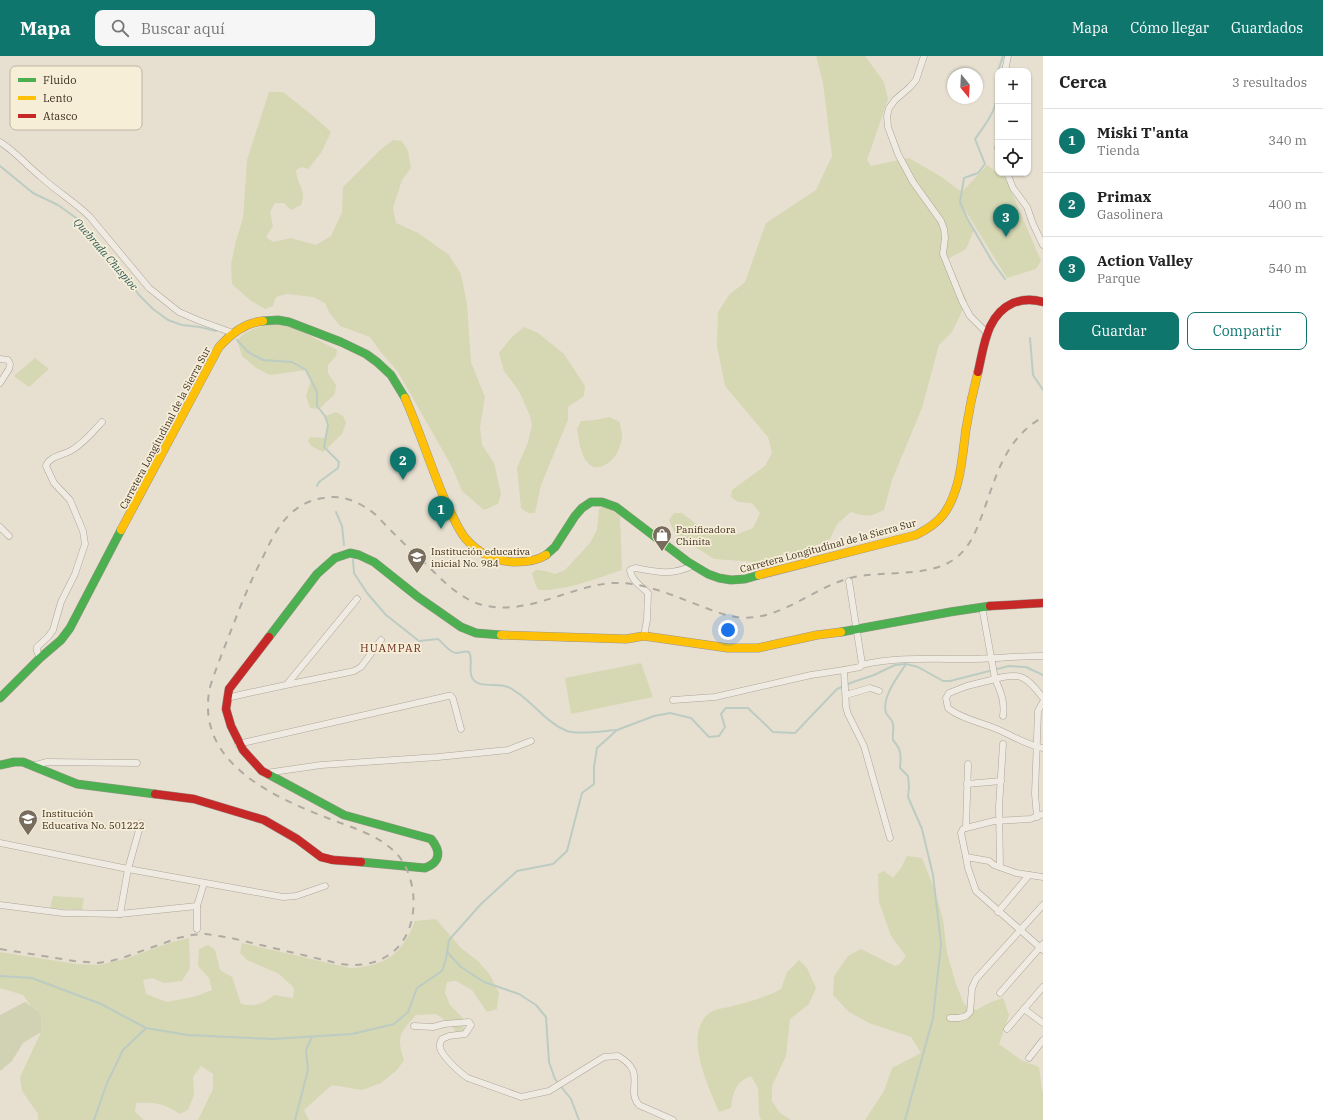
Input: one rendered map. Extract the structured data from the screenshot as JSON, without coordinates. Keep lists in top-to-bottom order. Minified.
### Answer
{"streets":{"main road":["Carretera Longitudinal de la Sierra Sur"]},"districts":["HUAMPAR"],"water":["Quebrada Chuspioc"],"places":{"shop":["Panificadora Chinita"],"school or university":["Institución educativa inicial No. 984","Institución Educativa No. 501222"]},"legend":["Fluido","Lento","Atasco"],"north":"bottom","page":{"header":"Mapa","search":"Buscar aquí","nav":["Mapa","Cómo llegar","Guardados"],"heading":["Cerca","3 resultados"],"map_buttons":["+","−"],"list":[{"mark":"1","name":"Miski T'anta","note":"Tienda","value":"340 m"},{"mark":"2","name":"Primax","note":"Gasolinera","value":"400 m"},{"mark":"3","name":"Action Valley","note":"Parque","value":"540 m"}],"pins":["3","2","1"],"buttons":["Guardar","Compartir"]}}
